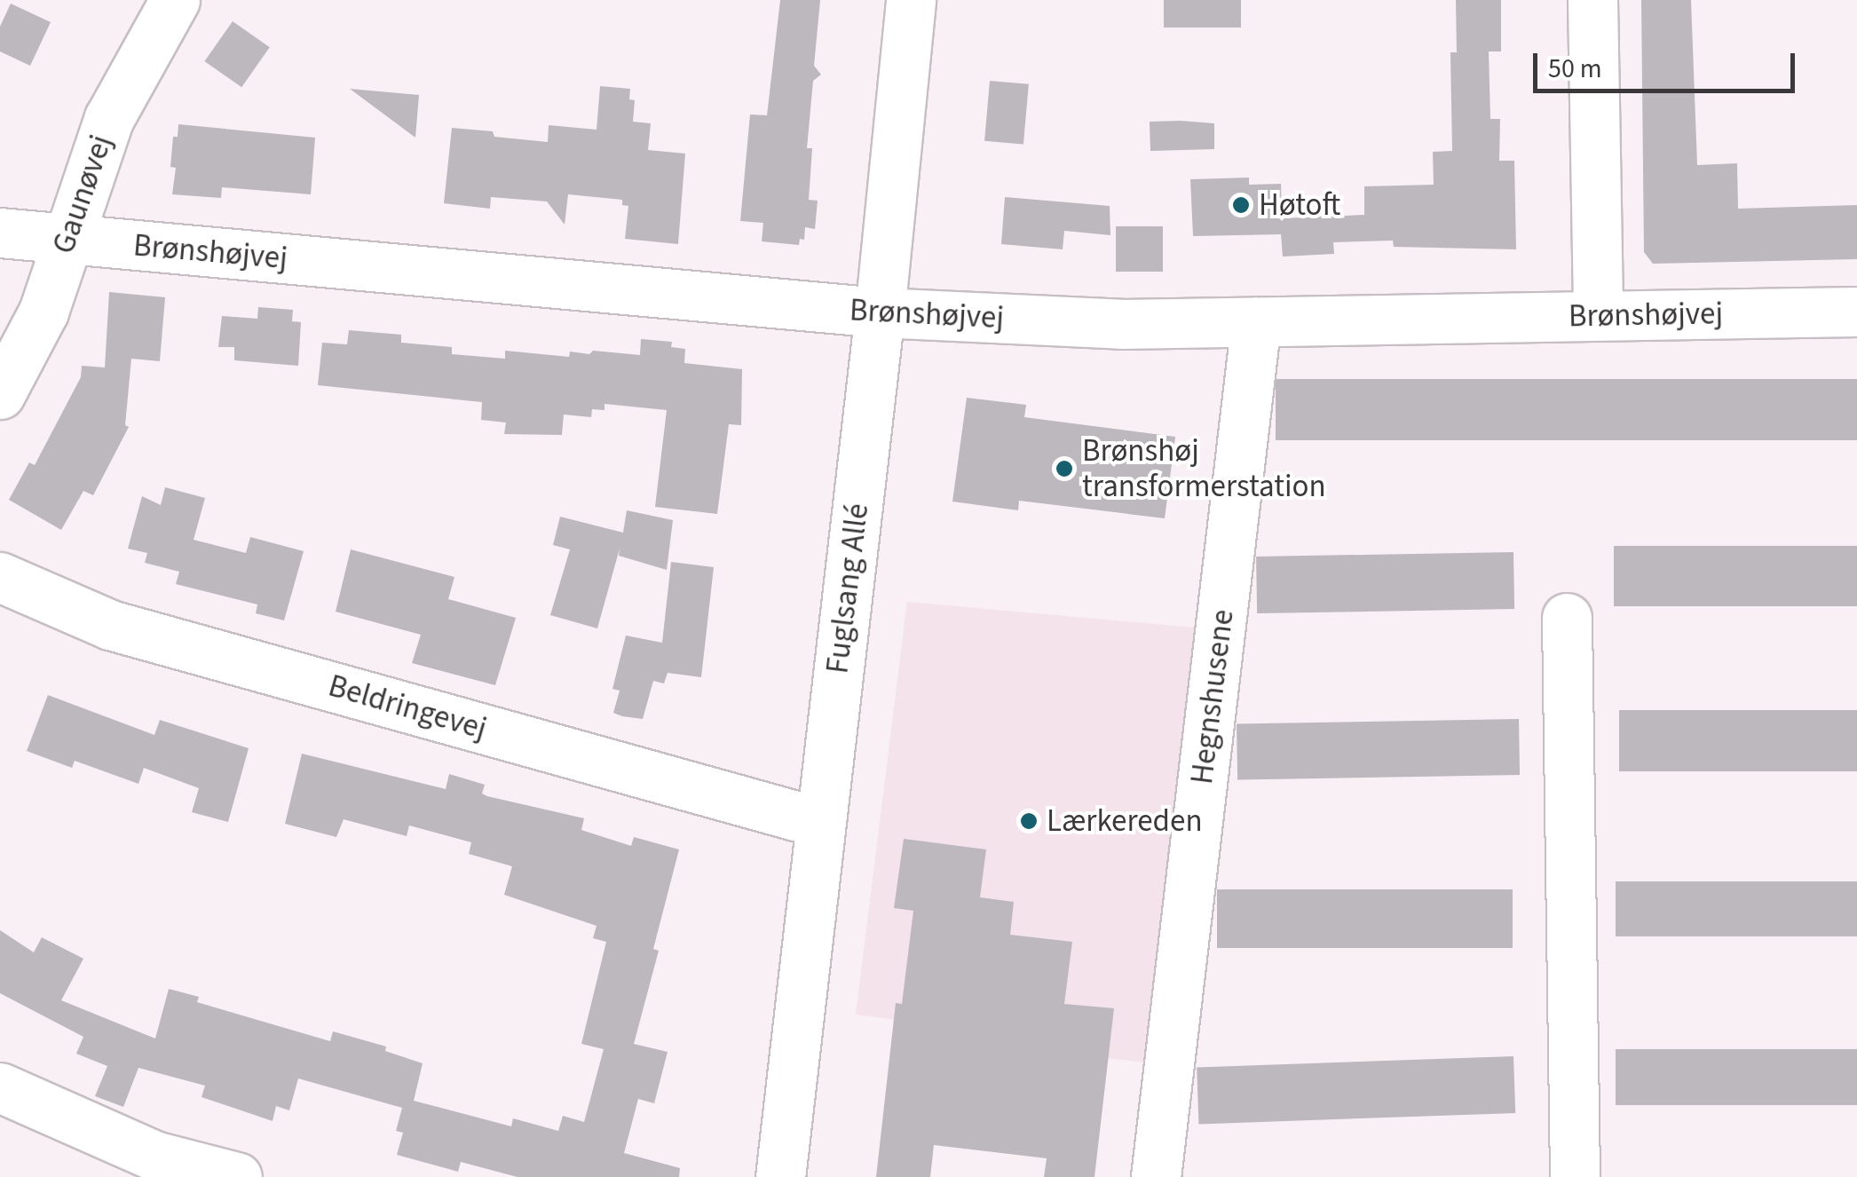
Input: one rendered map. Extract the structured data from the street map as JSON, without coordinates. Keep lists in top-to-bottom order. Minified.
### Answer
{"streets":{"street":["Gaunøvej","Brønshøjvej","Fuglsang Allé","Hegnshusene","Beldringevej"]},"crossings":[["Gaunøvej","Brønshøjvej"],["Brønshøjvej","Fuglsang Allé"],["Brønshøjvej","Hegnshusene"],["Fuglsang Allé","Beldringevej"]],"places":["Høtoft","Brønshøj transformerstation","Lærkereden"],"scale_bar":"50 m"}
